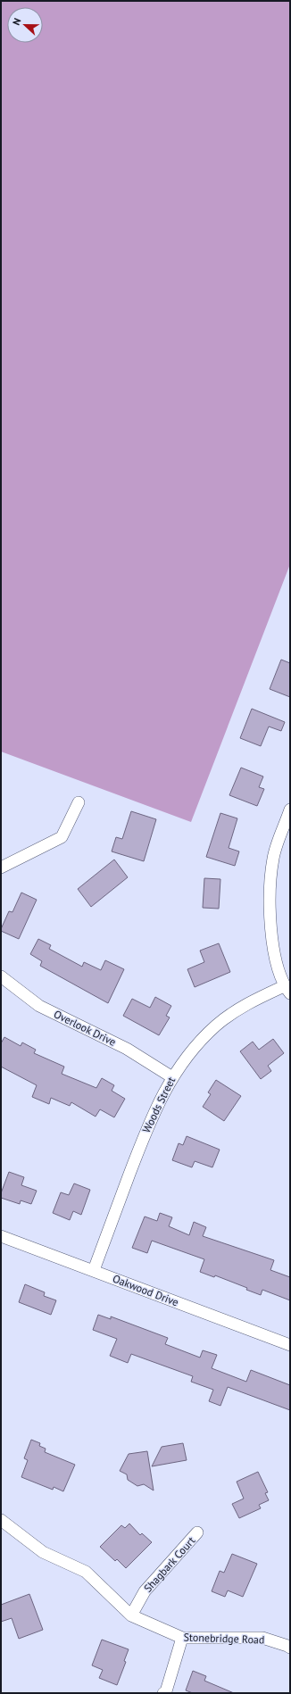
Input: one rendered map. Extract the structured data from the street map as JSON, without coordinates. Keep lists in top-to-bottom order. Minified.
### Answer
{"streets":{"street":["Overlook Drive","Woods Street","Oakwood Drive","Shagbark Court","Stonebridge Road"]},"crossings":[["Overlook Drive","Woods Street"],["Woods Street","Oakwood Drive"],["Shagbark Court","Stonebridge Road"]],"north":"left"}
